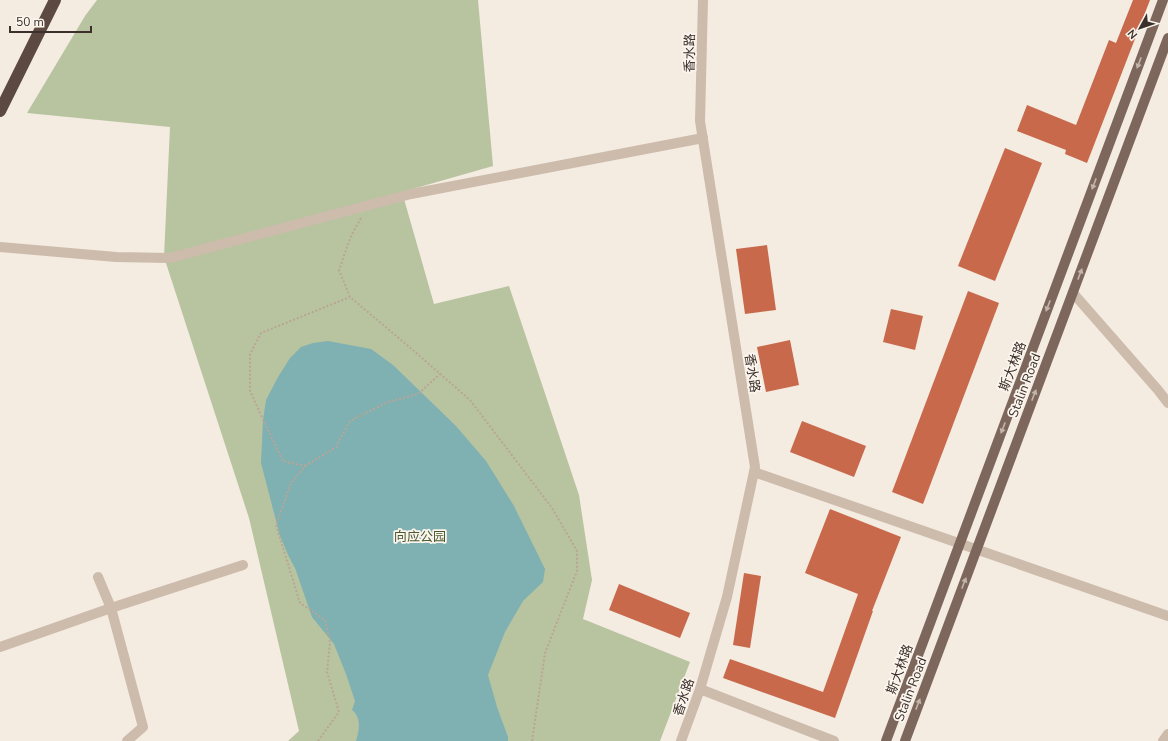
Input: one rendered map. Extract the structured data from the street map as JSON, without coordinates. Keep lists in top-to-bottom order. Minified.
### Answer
{"streets":{"main road":["斯大林路","Stalin Road"],"street":["香水路"]},"one_way":["斯大林路","Stalin Road"],"parks":["向应公园"],"scale_bar":"50 m","north":"bottom left"}
